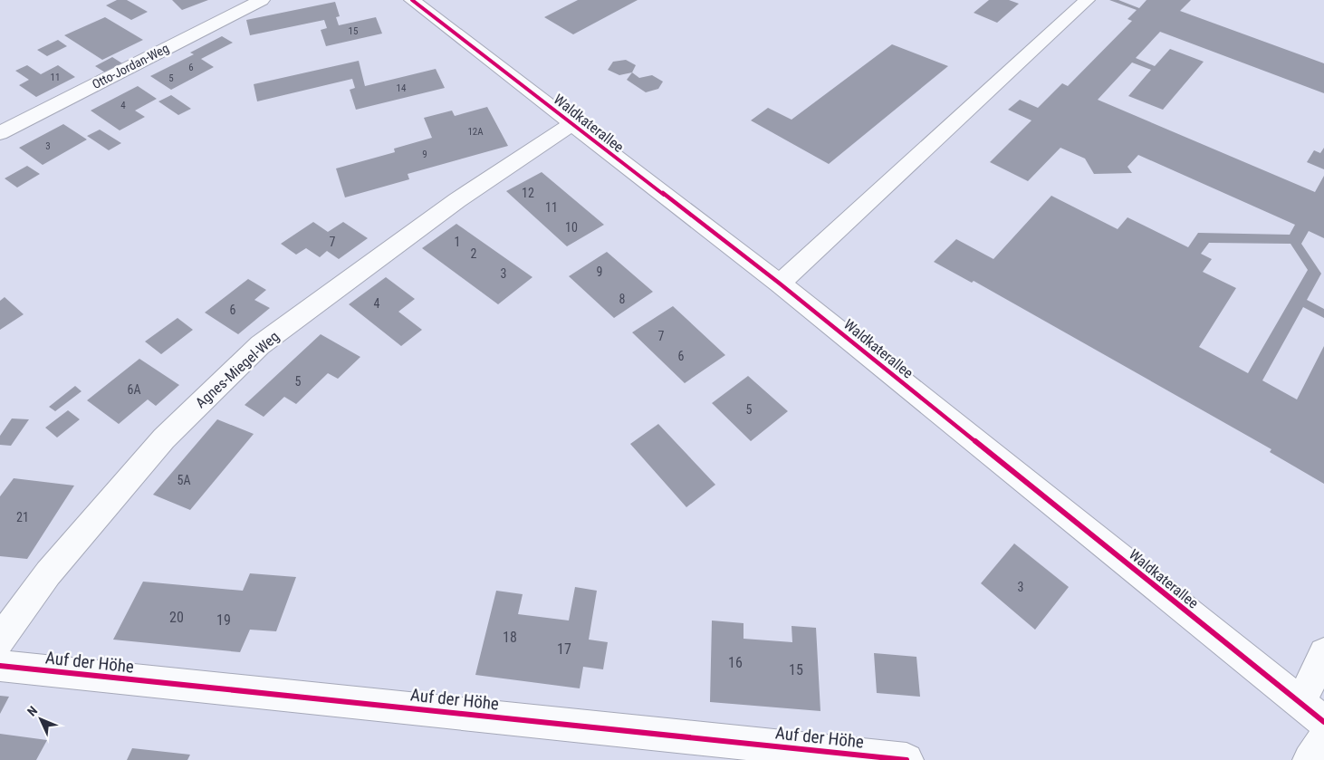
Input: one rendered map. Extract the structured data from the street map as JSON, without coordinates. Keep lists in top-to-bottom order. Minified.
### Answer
{"streets":{"street":["Otto-Jordan-Weg","Waldkaterallee","Agnes-Miegel-Weg","Auf der Höhe"]},"crossings":[["Waldkaterallee","Agnes-Miegel-Weg"]],"house_numbers":["15","6","11","5","14","4","12A","3","9","12","11","10","7","1","2","9","3","8","4","6","7","6","5","6A","5","5A","21","3","20","19","18","17","16","15"],"north":"top left"}
